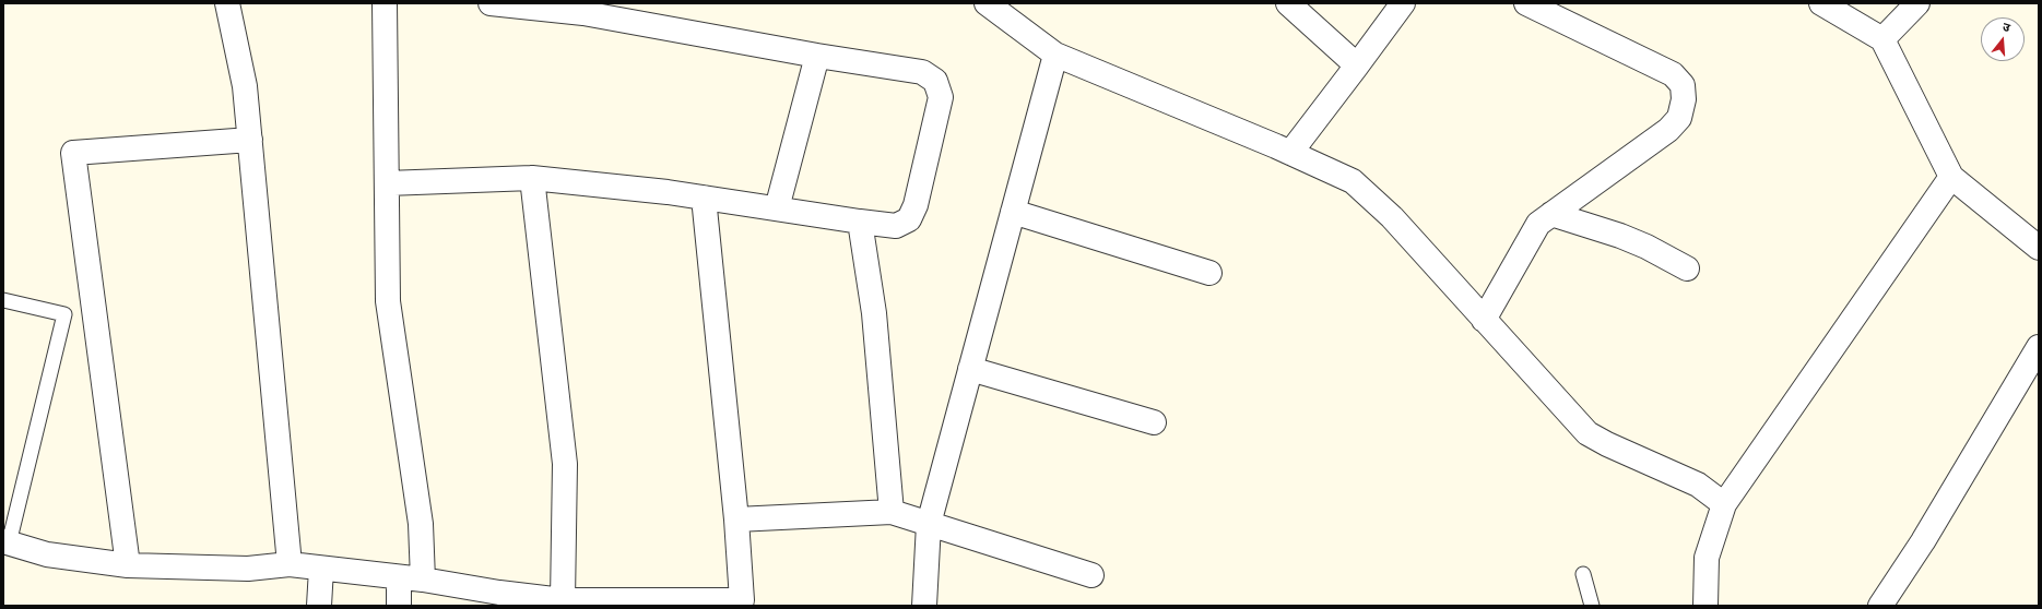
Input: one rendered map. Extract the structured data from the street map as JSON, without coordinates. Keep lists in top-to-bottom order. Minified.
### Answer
{"north":"top"}
